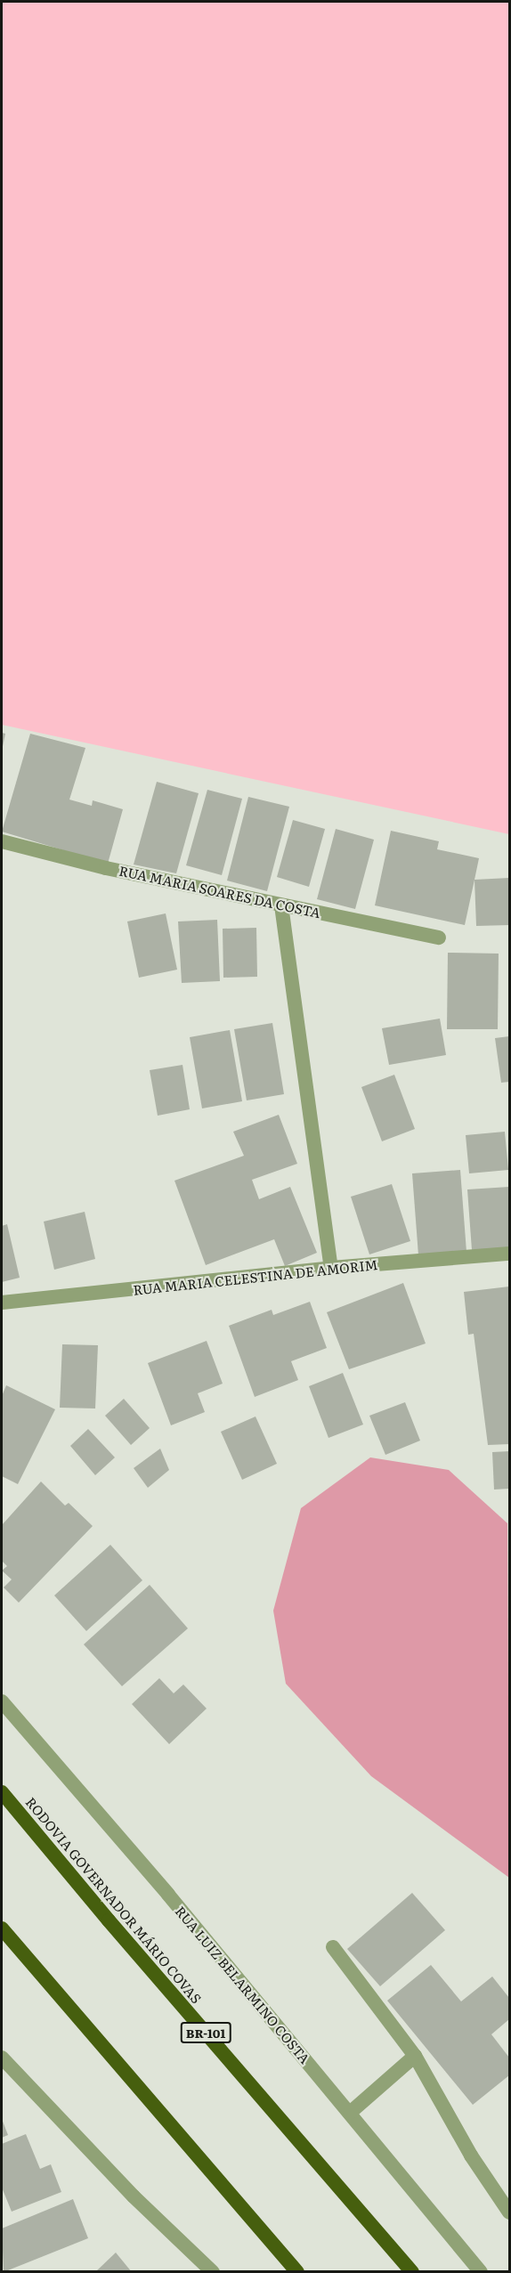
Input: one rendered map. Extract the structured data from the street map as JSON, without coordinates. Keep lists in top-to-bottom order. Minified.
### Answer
{"streets":{"highway":["RODOVIA GOVERNADOR MÁRIO COVAS","BR-101"],"street":["RUA MARIA SOARES DA COSTA","RUA MARIA CELESTINA DE AMORIM","RUA LUIZ BELARMINO COSTA"]}}
